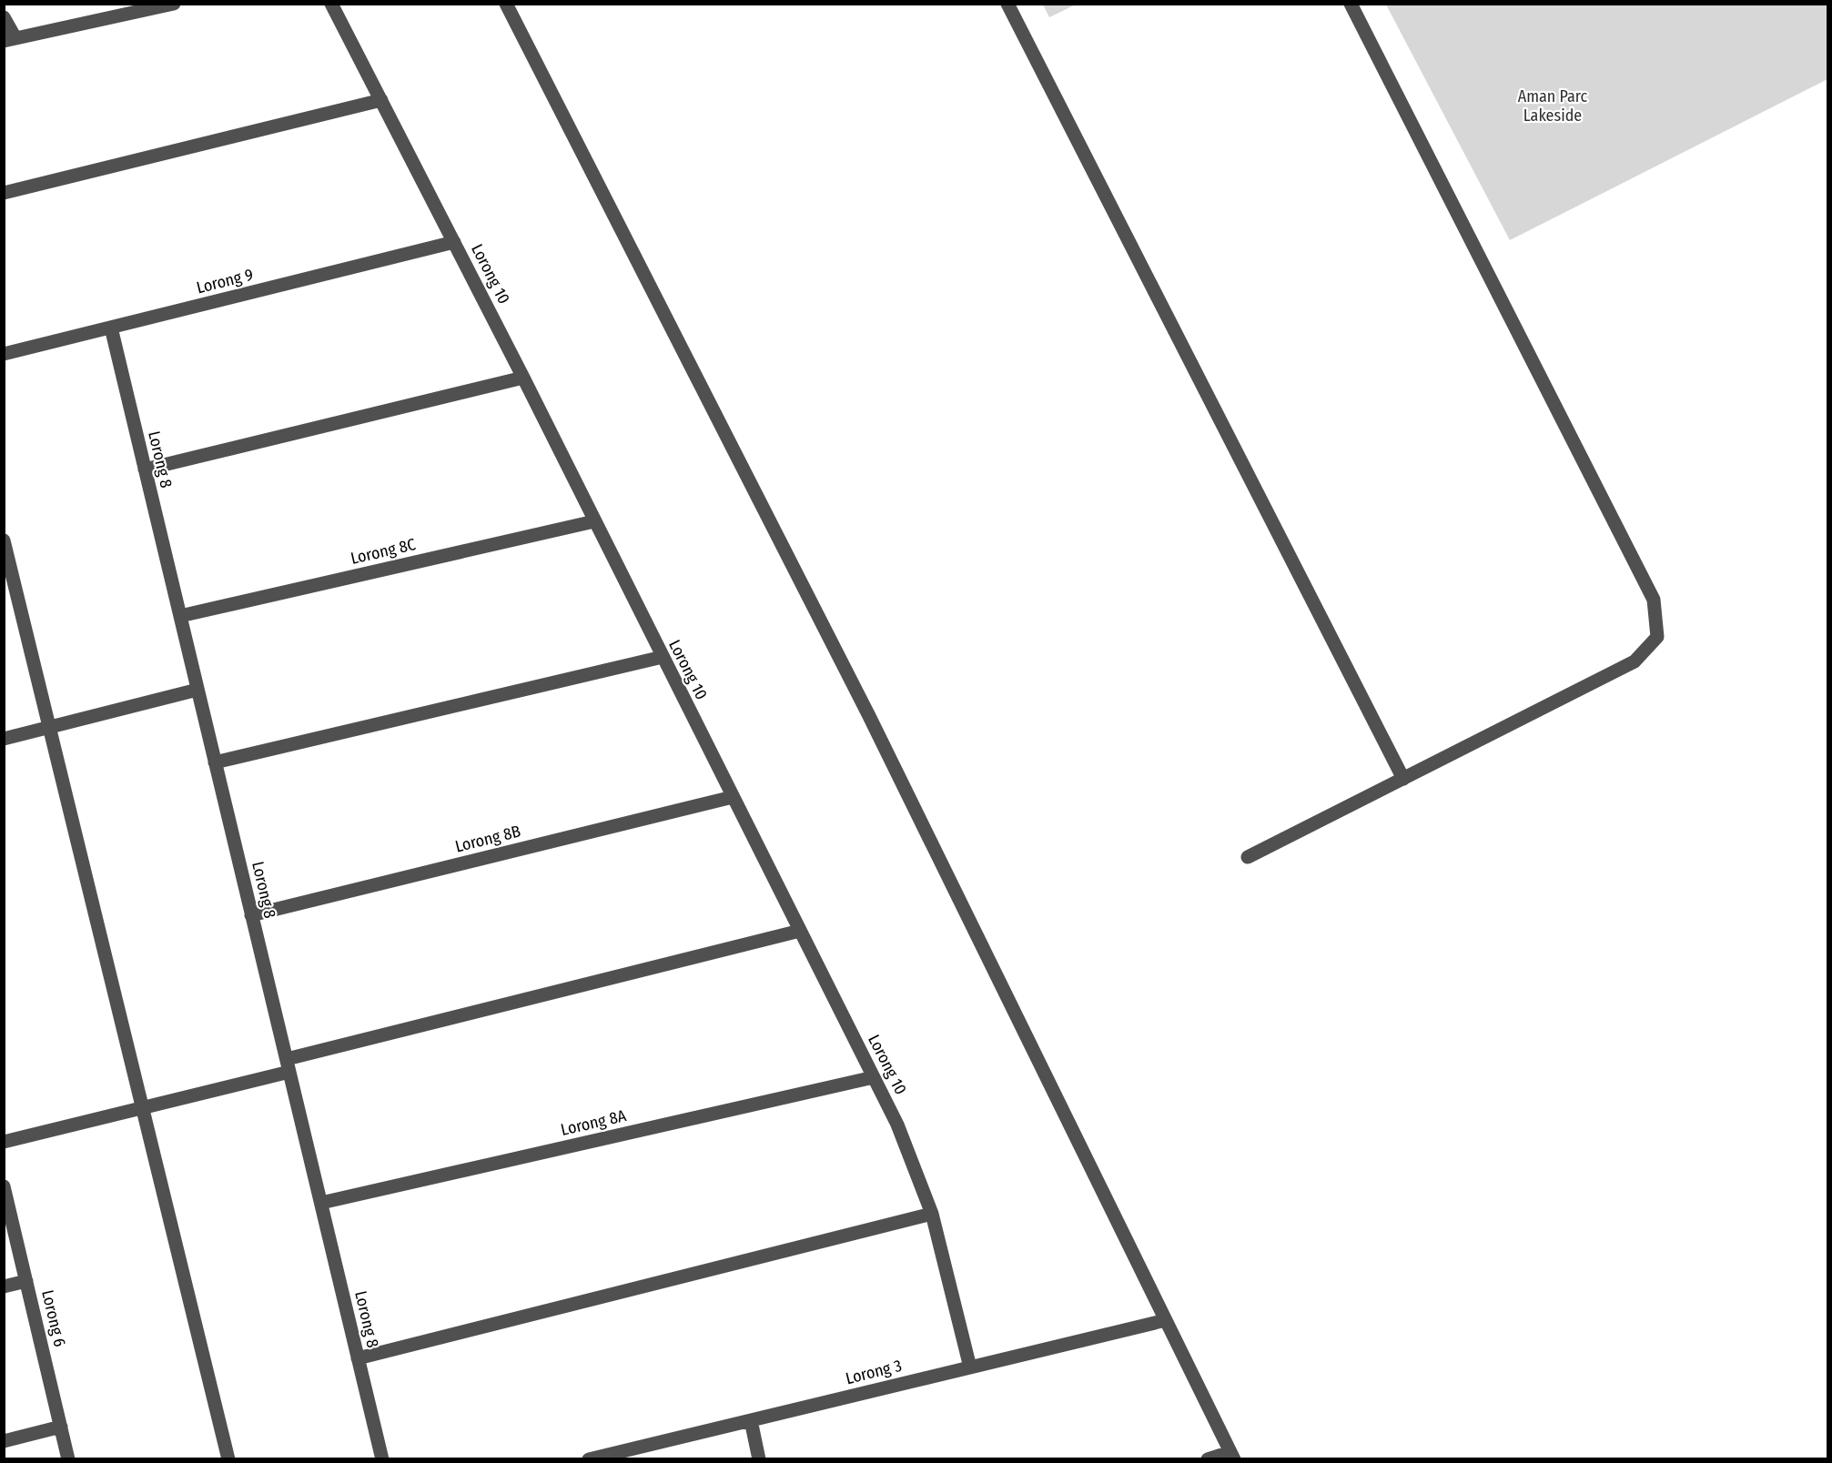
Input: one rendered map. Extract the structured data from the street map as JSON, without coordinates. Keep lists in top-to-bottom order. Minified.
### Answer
{"streets":{"street":["Lorong 10","Lorong 9","Lorong 8","Lorong 8C","Lorong 8B","Lorong 8A","Lorong 6","Lorong 3"]},"crossings":[["Lorong 10","Lorong 9"],["Lorong 10","Lorong 8C"],["Lorong 10","Lorong 8B"],["Lorong 10","Lorong 8A"],["Lorong 10","Lorong 3"],["Lorong 9","Lorong 8"],["Lorong 8","Lorong 8C"],["Lorong 8","Lorong 8B"],["Lorong 8","Lorong 8A"]],"parks":["Aman Parc Lakeside"]}
